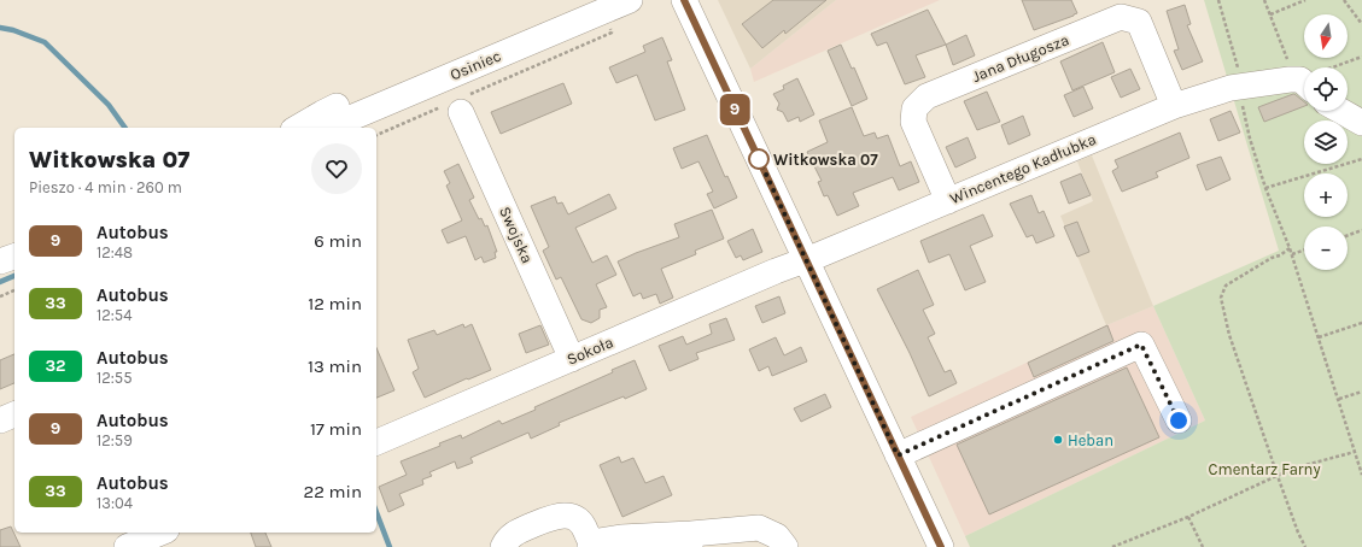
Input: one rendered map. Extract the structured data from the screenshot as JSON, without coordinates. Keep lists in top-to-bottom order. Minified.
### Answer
{"streets":{"street":["Jana Długosza","Osiniec","Wincentego Kadłubka","Swojska","Sokoła"]},"crossings":[["Jana Długosza","Wincentego Kadłubka"],["Wincentego Kadłubka","Sokoła"],["Swojska","Sokoła"]],"parks":["Cmentarz Farny"],"places":["Witkowska 07","Heban"],"lines":["bus line 9"],"north":"bottom","page":{"on_map":"9","map_buttons":["+","−"],"heading":["Witkowska 07","Pieszo · 4 min · 260 m"],"list":[{"mark":"9","name":"Autobus","note":"12:48","value":"6 min"},{"mark":"33","name":"Autobus","note":"12:54","value":"12 min"},{"mark":"32","name":"Autobus","note":"12:55","value":"13 min"},{"mark":"9","name":"Autobus","note":"12:59","value":"17 min"},{"mark":"33","name":"Autobus","note":"13:04","value":"22 min"}]}}
